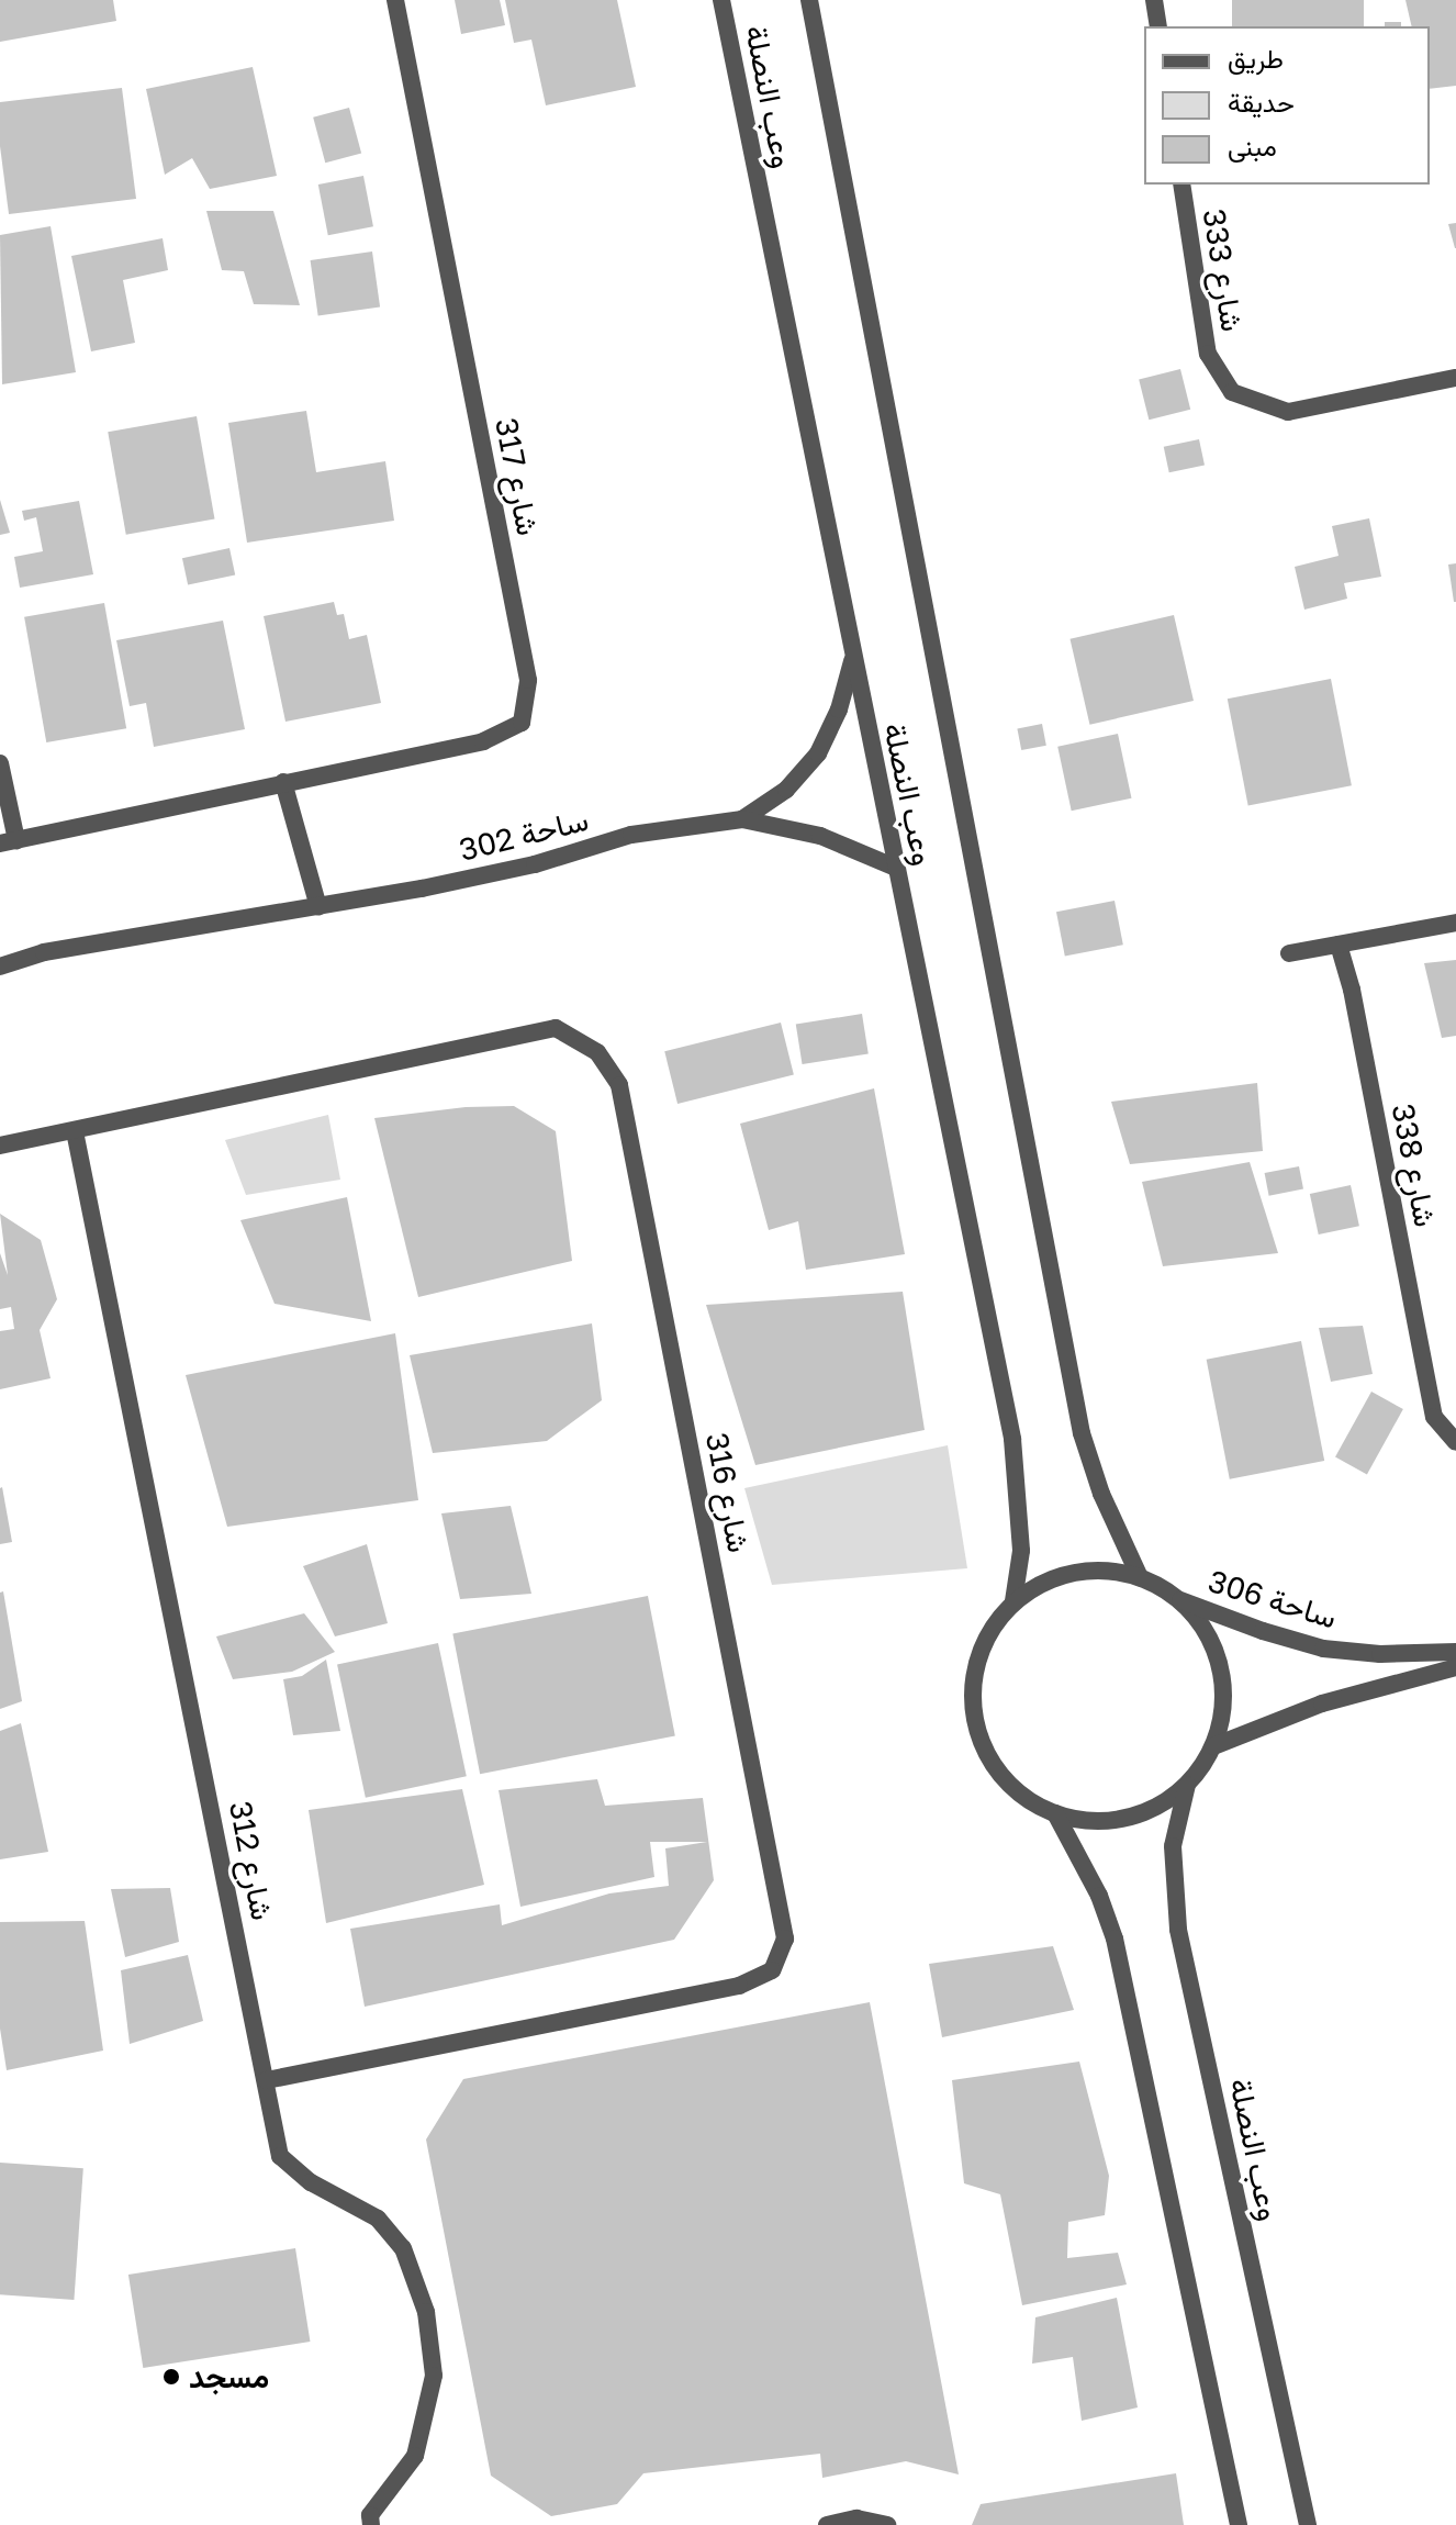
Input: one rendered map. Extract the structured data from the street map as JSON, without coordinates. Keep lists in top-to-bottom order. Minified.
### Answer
{"streets":{"street":["وعب النصلة","شارع 333","شارع 317","ساحة 302","شارع 338","شارع 316","ساحة 306","شارع 312"]},"crossings":[["وعب النصلة","ساحة 302"],["وعب النصلة","ساحة 306"],["شارع 316","شارع 312"]],"places":["مسجد"],"legend":["طريق","حديقة","مبنى"]}
